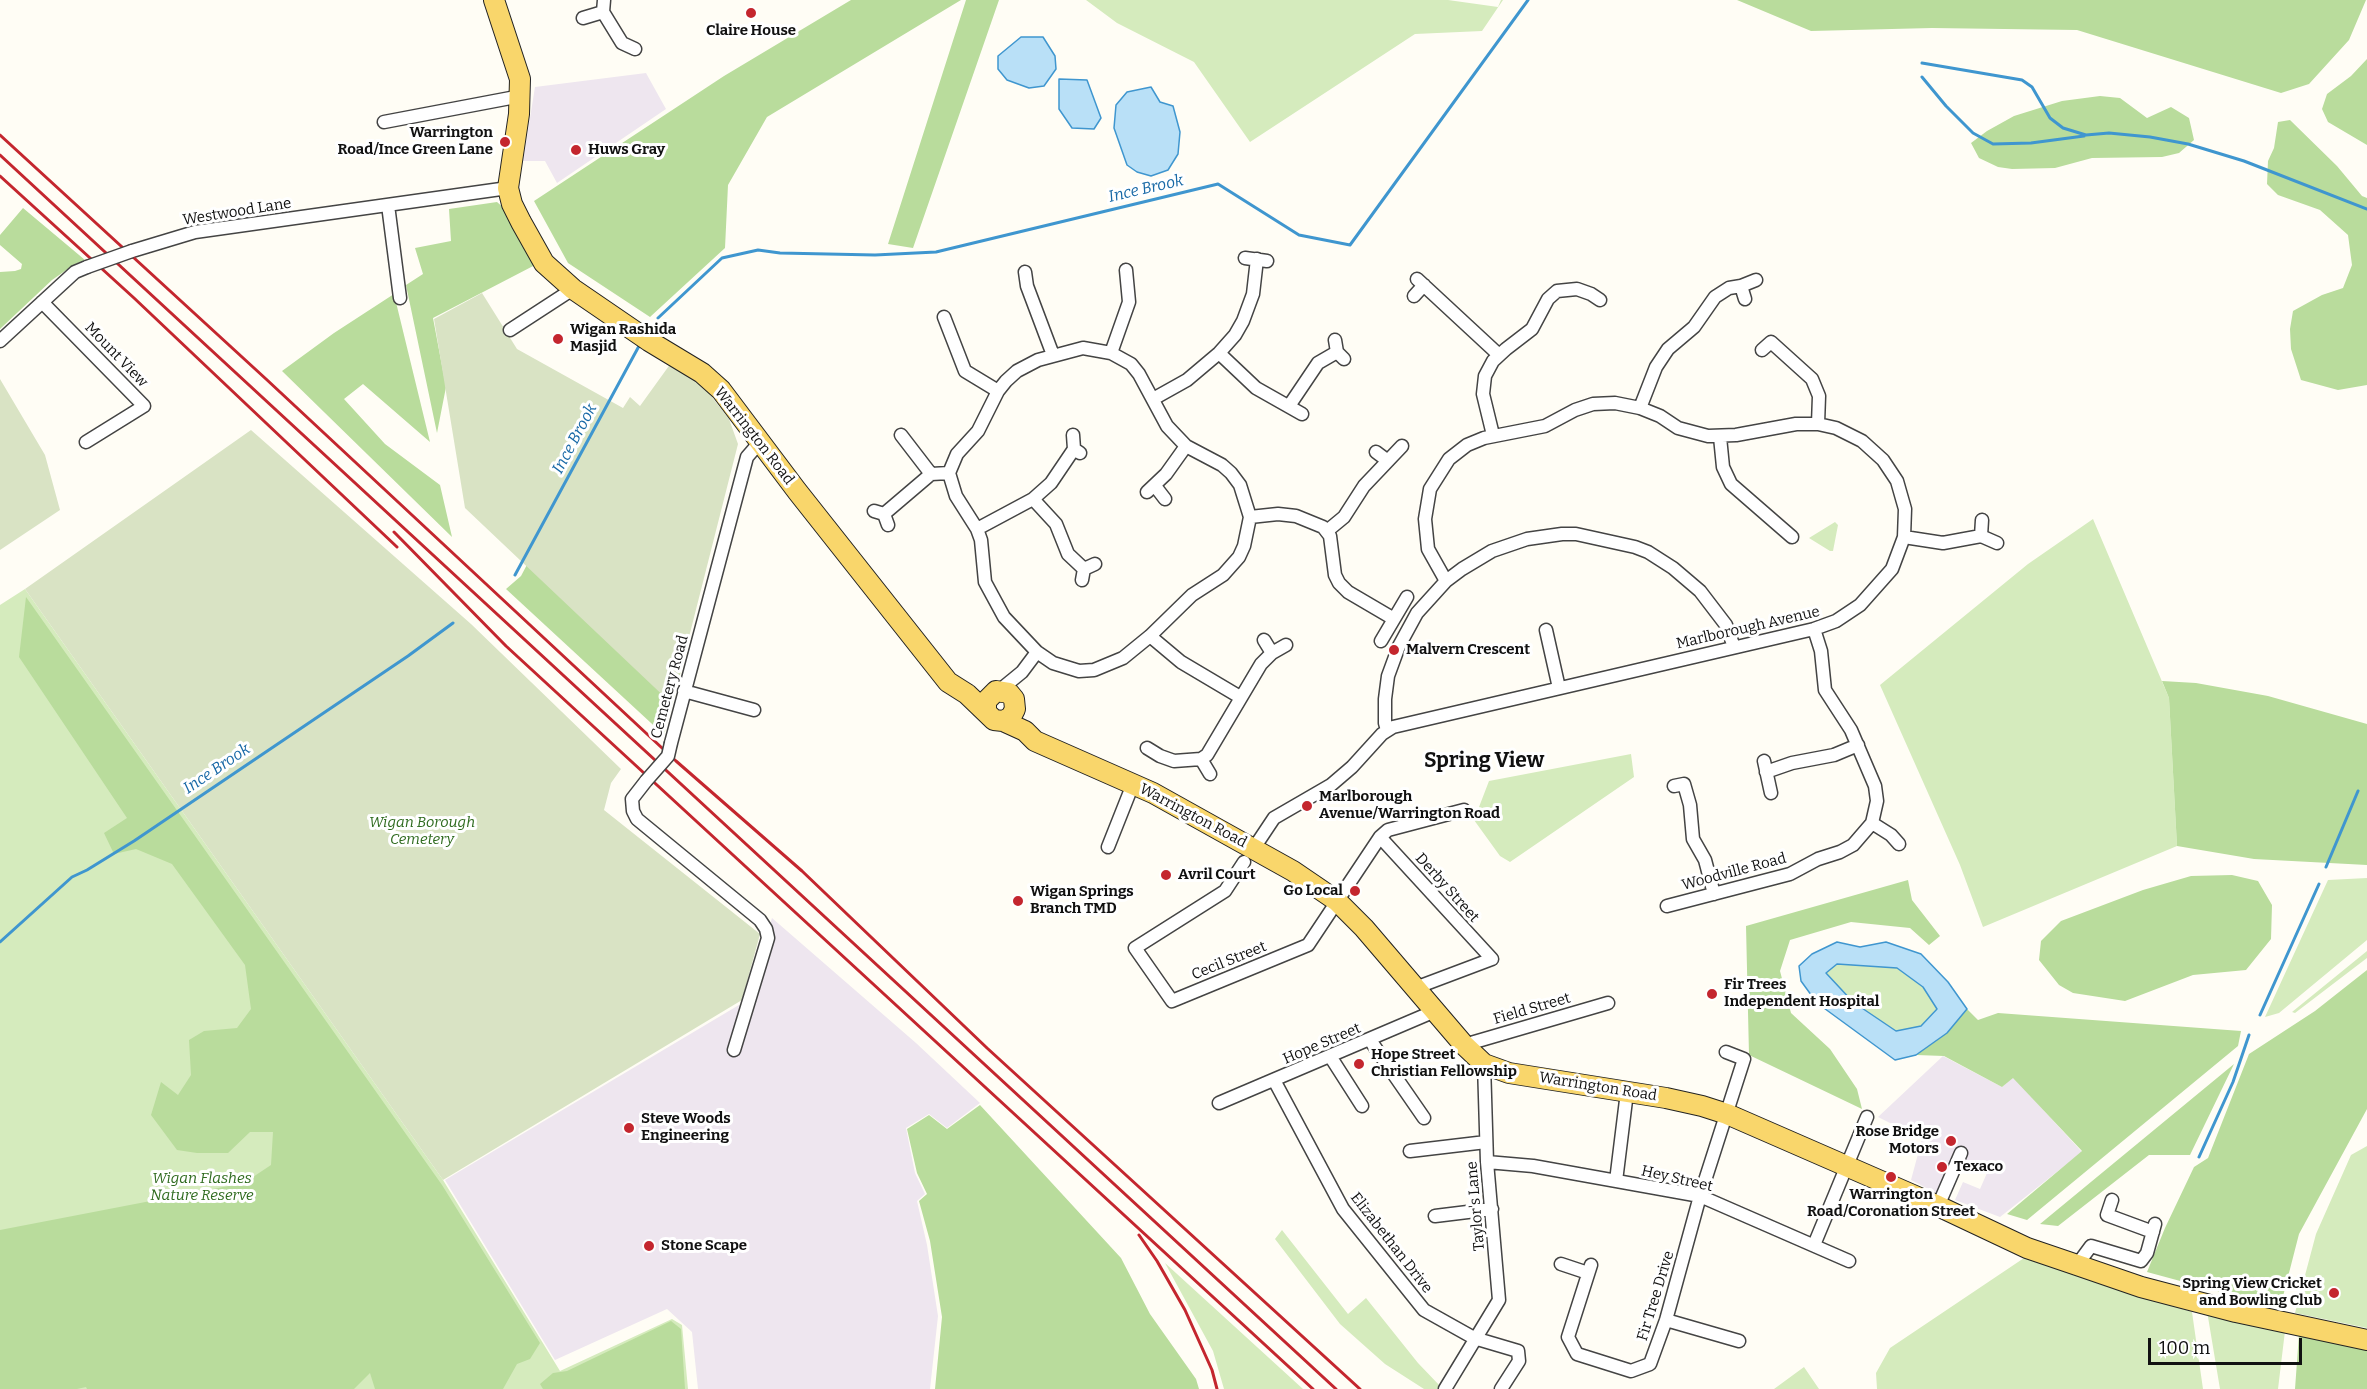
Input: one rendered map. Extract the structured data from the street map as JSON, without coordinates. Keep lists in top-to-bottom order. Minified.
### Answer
{"streets":{"main road":["Warrington Road"],"street":["Westwood Lane","Mount View","Marlborough Avenue","Cemetery Road","Woodville Road","Derby Street","Cecil Street","Field Street","Hope Street","Hey Street","Taylor's Lane","Elizabethan Drive","Fir Tree Drive"]},"crossings":[["Westwood Lane","Mount View"],["Westwood Lane","Warrington Road"],["Warrington Road","Marlborough Avenue"],["Warrington Road","Cemetery Road"],["Warrington Road","Derby Street"],["Warrington Road","Cecil Street"],["Warrington Road","Field Street"],["Warrington Road","Hope Street"],["Warrington Road","Taylor's Lane"],["Warrington Road","Fir Tree Drive"],["Marlborough Avenue","Cecil Street"],["Hope Street","Elizabethan Drive"],["Hey Street","Taylor's Lane"],["Hey Street","Fir Tree Drive"],["Taylor's Lane","Elizabethan Drive"]],"districts":["Spring View"],"water":["Ince Brook"],"parks":["Wigan Borough Cemetery","Wigan Flashes Nature Reserve"],"places":["Claire House","Warrington Road/Ince Green Lane","Huws Gray","Wigan Rashida Masjid","Malvern Crescent","Marlborough Avenue/Warrington Road","Avril Court","Go Local","Wigan Springs Branch TMD","Fir Trees Independent Hospital","Hope Street Christian Fellowship","Steve Woods Engineering","Rose Bridge Motors","Texaco","Warrington Road/Coronation Street","Stone Scape","Spring View Cricket and Bowling Club"],"scale_bar":"100 m"}
